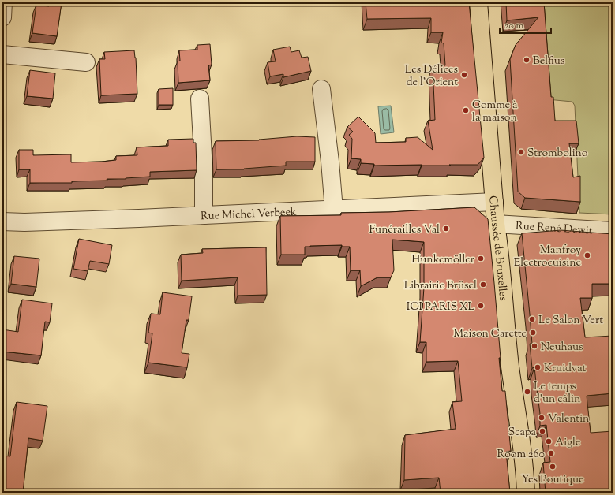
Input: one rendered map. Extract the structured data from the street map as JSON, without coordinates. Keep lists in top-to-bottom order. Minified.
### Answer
{"streets":{"main road":["Chaussée de Bruxelles"],"street":["Rue Michel Verbeek","Rue René Dewit"]},"crossings":[["Rue Michel Verbeek","Chaussée de Bruxelles"],["Rue René Dewit","Chaussée de Bruxelles"]],"places":["Belfius","Les Délices de l'Orient","Comme à la maison","Strombolino","Funérailles Val","Manfroy Electrocuisine","Hunkemöller","Librairie Brüsel","ICI PARIS XL","Le Salon Vert","Maison Carette","Neuhaus","Kruidvat","Le temps d'un câlin","Valentin","Scapa","Aigle","Room 260","Yes Boutique"],"scale_bar":"20 m"}
